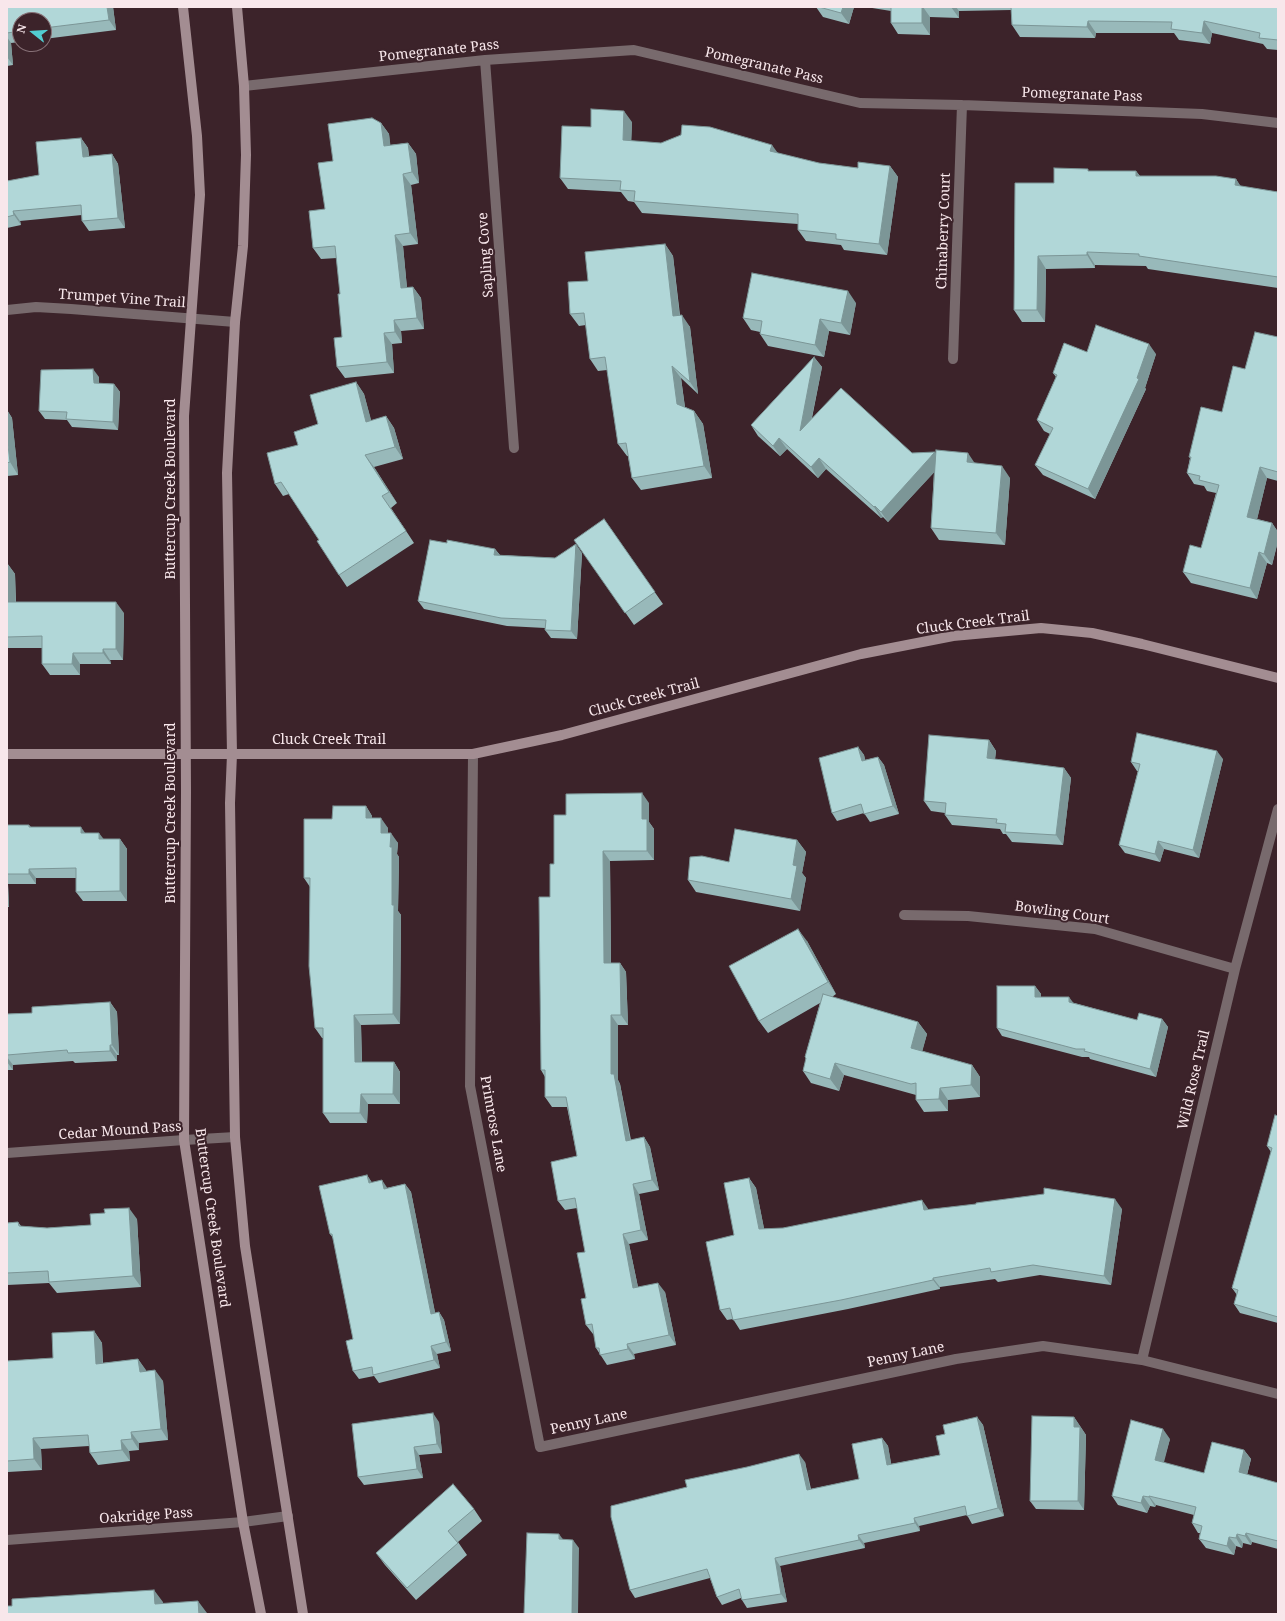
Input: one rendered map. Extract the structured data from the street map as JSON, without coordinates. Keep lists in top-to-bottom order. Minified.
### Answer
{"streets":{"street":["Pomegranate Pass","Chinaberry Court","Sapling Cove","Trumpet Vine Trail","Buttercup Creek Boulevard","Cluck Creek Trail","Bowling Court","Wild Rose Trail","Primrose Lane","Cedar Mound Pass","Penny Lane","Oakridge Pass"]},"crossings":[["Pomegranate Pass","Chinaberry Court"],["Pomegranate Pass","Sapling Cove"],["Pomegranate Pass","Buttercup Creek Boulevard"],["Trumpet Vine Trail","Buttercup Creek Boulevard"],["Buttercup Creek Boulevard","Cluck Creek Trail"],["Buttercup Creek Boulevard","Cedar Mound Pass"],["Buttercup Creek Boulevard","Oakridge Pass"],["Cluck Creek Trail","Primrose Lane"],["Bowling Court","Wild Rose Trail"],["Wild Rose Trail","Penny Lane"],["Primrose Lane","Penny Lane"]],"north":"left"}
